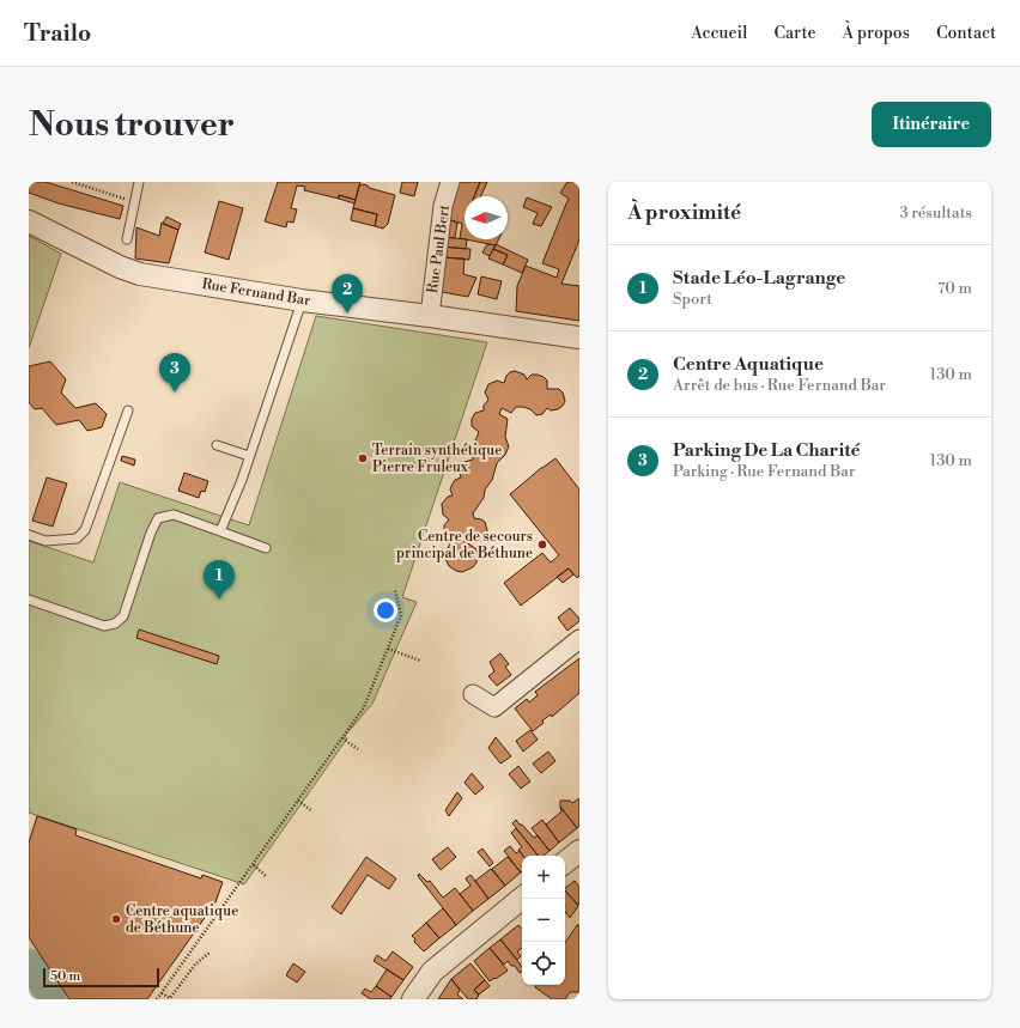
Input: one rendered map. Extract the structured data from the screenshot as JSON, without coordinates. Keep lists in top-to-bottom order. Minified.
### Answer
{"streets":{"street":["Rue Paul Bert","Rue Fernand Bar"]},"crossings":[["Rue Paul Bert","Rue Fernand Bar"]],"places":["Terrain synthétique Pierre Fruleux","Centre de secours principal de Béthune","Centre aquatique de Béthune"],"scale_bar":"50 m","north":"left","page":{"header":"Trailo","nav":["Accueil","Carte","À propos","Contact"],"buttons":"Itinéraire","title":"Nous trouver","heading":["À proximité","3 résultats"],"list":[{"mark":"1","name":"Stade Léo-Lagrange","note":"Sport","value":"70 m"},{"mark":"2","name":"Centre Aquatique","note":"Arrêt de bus · Rue Fernand Bar","value":"130 m"},{"mark":"3","name":"Parking De La Charité","note":"Parking · Rue Fernand Bar","value":"130 m"}],"pins":["2","3","1"],"map_buttons":["+","−"],"scale":"50 m"}}
